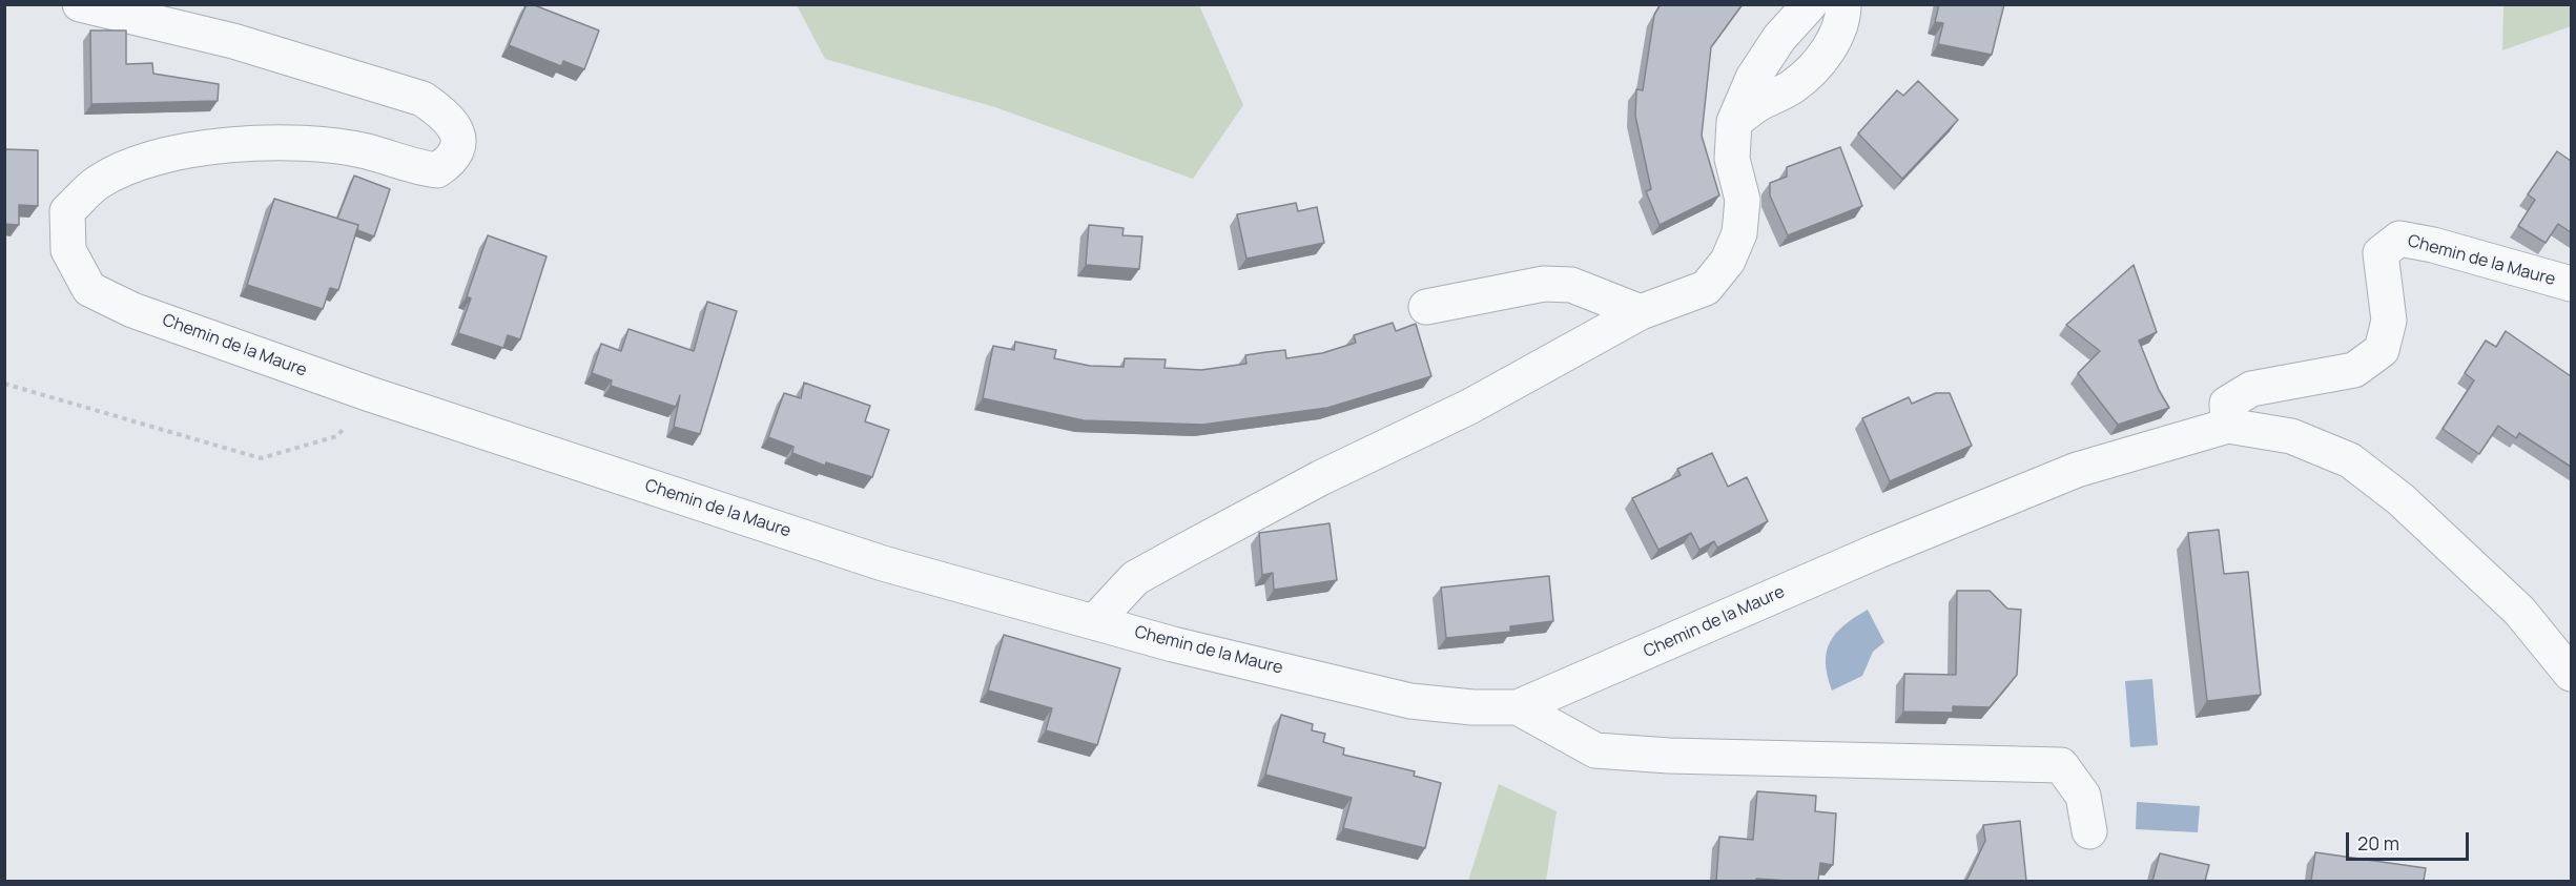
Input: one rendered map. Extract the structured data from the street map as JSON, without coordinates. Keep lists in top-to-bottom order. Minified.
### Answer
{"streets":{"street":["Chemin de la Maure"]},"scale_bar":"20 m"}
